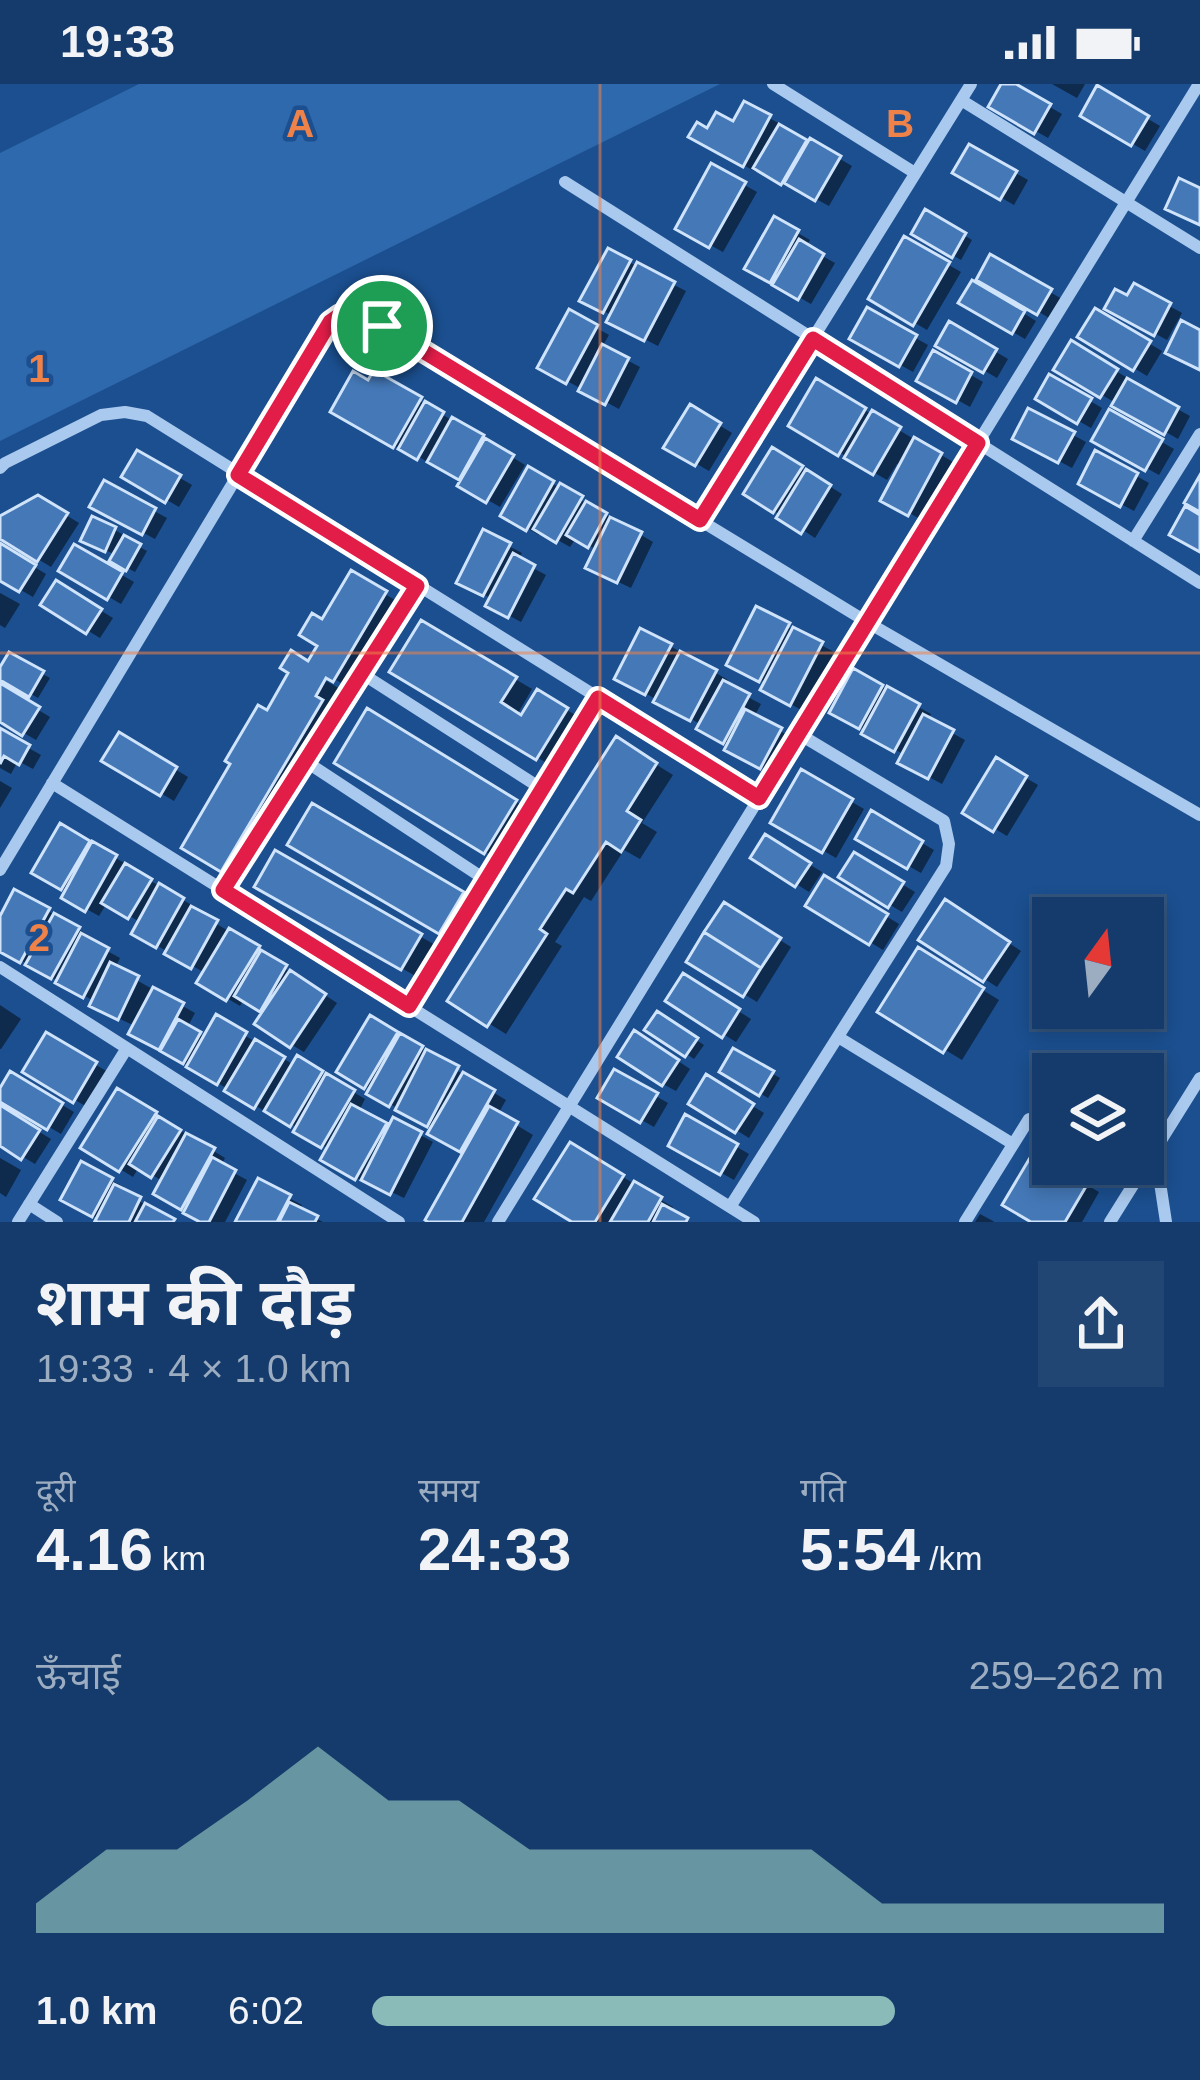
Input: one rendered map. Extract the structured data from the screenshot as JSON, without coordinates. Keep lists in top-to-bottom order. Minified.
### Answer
{"north":"top","page":{"status":"19:33","heading":["शाम की दौड़","19:33 · 4 × 1.0 km"],"stats":[["दूरी","4.16 km"],["समय","24:33"],["गति","5:54 /km"]],"chart":["ऊँचाई","259–262 m"],"list":[{"name":"1.0 km","note":"6:02"}]},"grid":{"columns":["A","B"],"rows":["1","2"]}}
